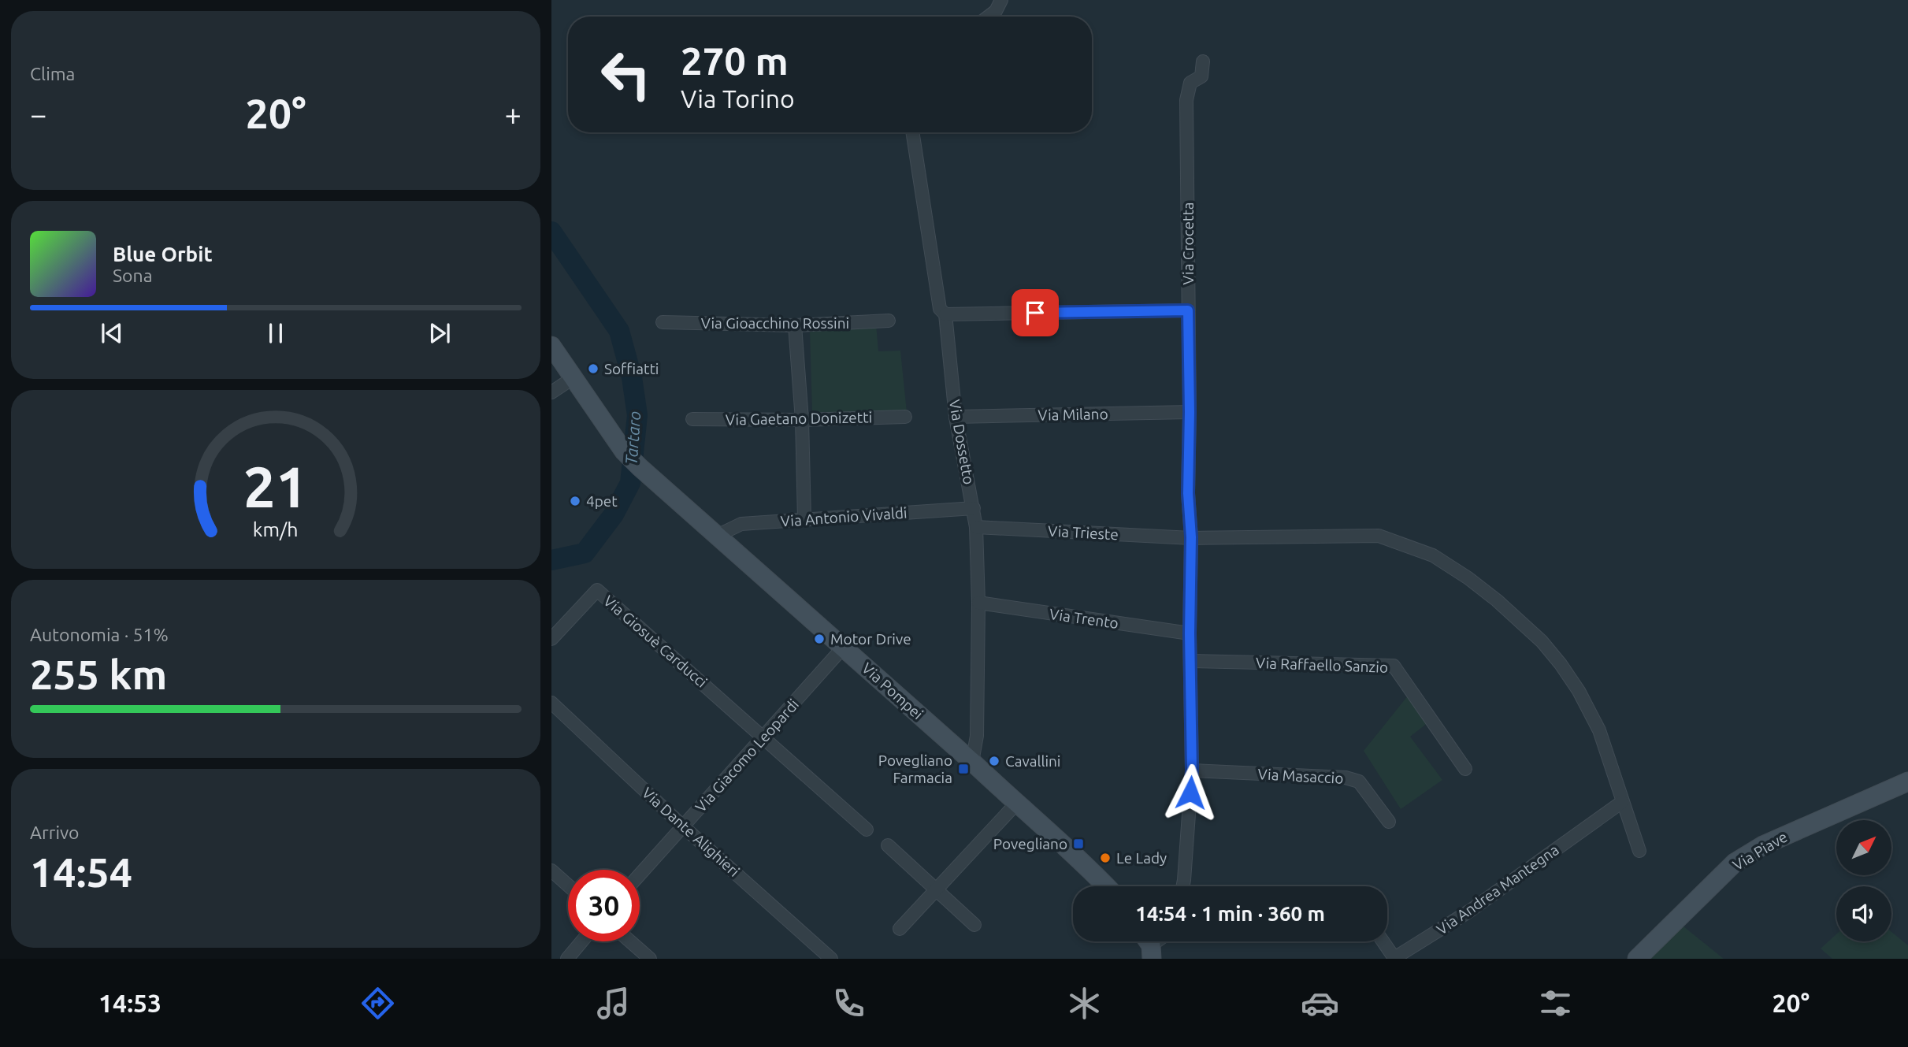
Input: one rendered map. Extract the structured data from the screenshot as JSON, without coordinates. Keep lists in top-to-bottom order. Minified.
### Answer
{"streets":{"street":["Via Crocetta","Via Gioacchino Rossini","Via Milano","Via Gaetano Donizetti","Via Dossetto","Via Antonio Vivaldi","Via Trieste","Via Trento","Via Giosuè Carducci","Via Raffaello Sanzio","Via Pompei","Via Giacomo Leopardi","Via Masaccio","Via Dante Alighieri","Via Piave","Via Andrea Mantegna"]},"crossings":[["Via Crocetta","Via Milano"],["Via Crocetta","Via Trieste"],["Via Crocetta","Via Trento"],["Via Crocetta","Via Raffaello Sanzio"],["Via Crocetta","Via Masaccio"],["Via Milano","Via Dossetto"],["Via Dossetto","Via Antonio Vivaldi"],["Via Dossetto","Via Trieste"],["Via Dossetto","Via Trento"],["Via Dossetto","Via Pompei"],["Via Antonio Vivaldi","Via Pompei"],["Via Trieste","Via Andrea Mantegna"],["Via Giosuè Carducci","Via Giacomo Leopardi"],["Via Pompei","Via Giacomo Leopardi"],["Via Giacomo Leopardi","Via Dante Alighieri"]],"water":["Tartaro"],"places":{"other":["Soffiatti","4pet","Motor Drive","Cavallini","Le Lady"],"transit":["Povegliano Farmacia","Povegliano"]},"north":"top right","page":{"tile":["Clima",["Autonomia · 51%","255 km"],["Arrivo","14:54"]],"turn":["270 m","Via Torino"],"heat":["−","20°","+"],"song":["Blue Orbit","Sona"],"limit":"30","trip":"14:54 · 1 min · 360 m","tabs":["14:53","20°"],"gauge":["21","km/h"]}}
